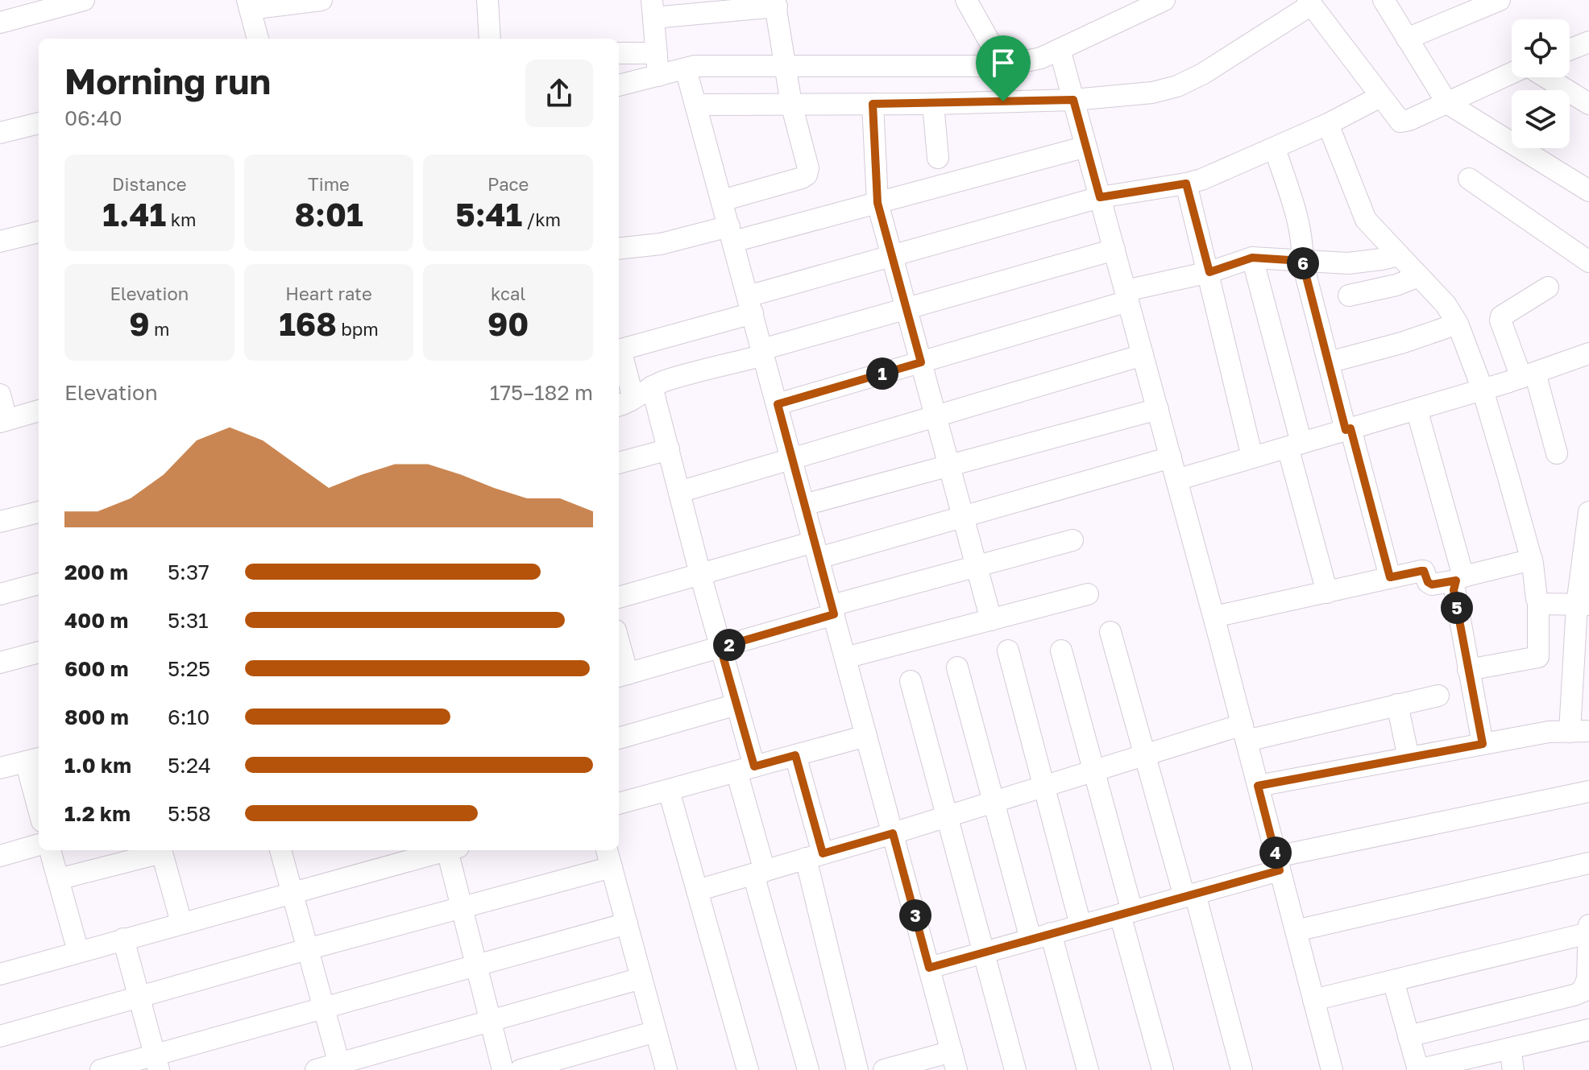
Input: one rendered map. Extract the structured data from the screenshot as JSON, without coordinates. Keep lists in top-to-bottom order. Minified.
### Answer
{"page":{"heading":["Morning run","06:40"],"stats":[["Distance","1.41 km"],["Time","8:01"],["Pace","5:41 /km"],["Elevation","9 m"],["Heart rate","168 bpm"],["kcal","90"]],"pins":["6","1","5","2","4","3"],"chart":["Elevation","175–182 m"],"list":[{"name":"200 m","note":"5:37"},{"name":"400 m","note":"5:31"},{"name":"600 m","note":"5:25"},{"name":"800 m","note":"6:10"},{"name":"1.0 km","note":"5:24"},{"name":"1.2 km","note":"5:58"}]}}
